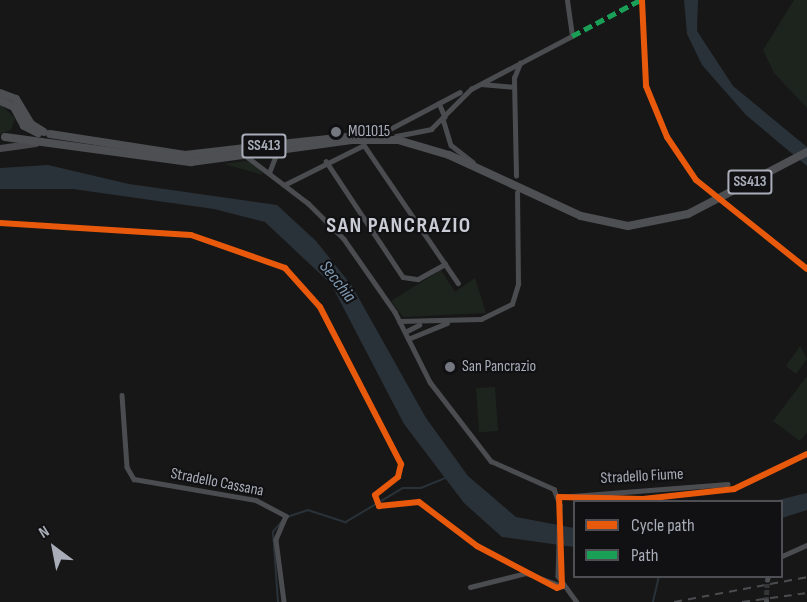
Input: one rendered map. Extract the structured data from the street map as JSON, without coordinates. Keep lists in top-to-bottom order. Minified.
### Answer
{"streets":{"main road":["SS413"],"street":["Stradello Fiume","Stradello Cassana"]},"districts":["SAN PANCRAZIO"],"water":["Secchia"],"places":["MO1015","San Pancrazio"],"legend":["Cycle path","Path"],"north":"top left"}
